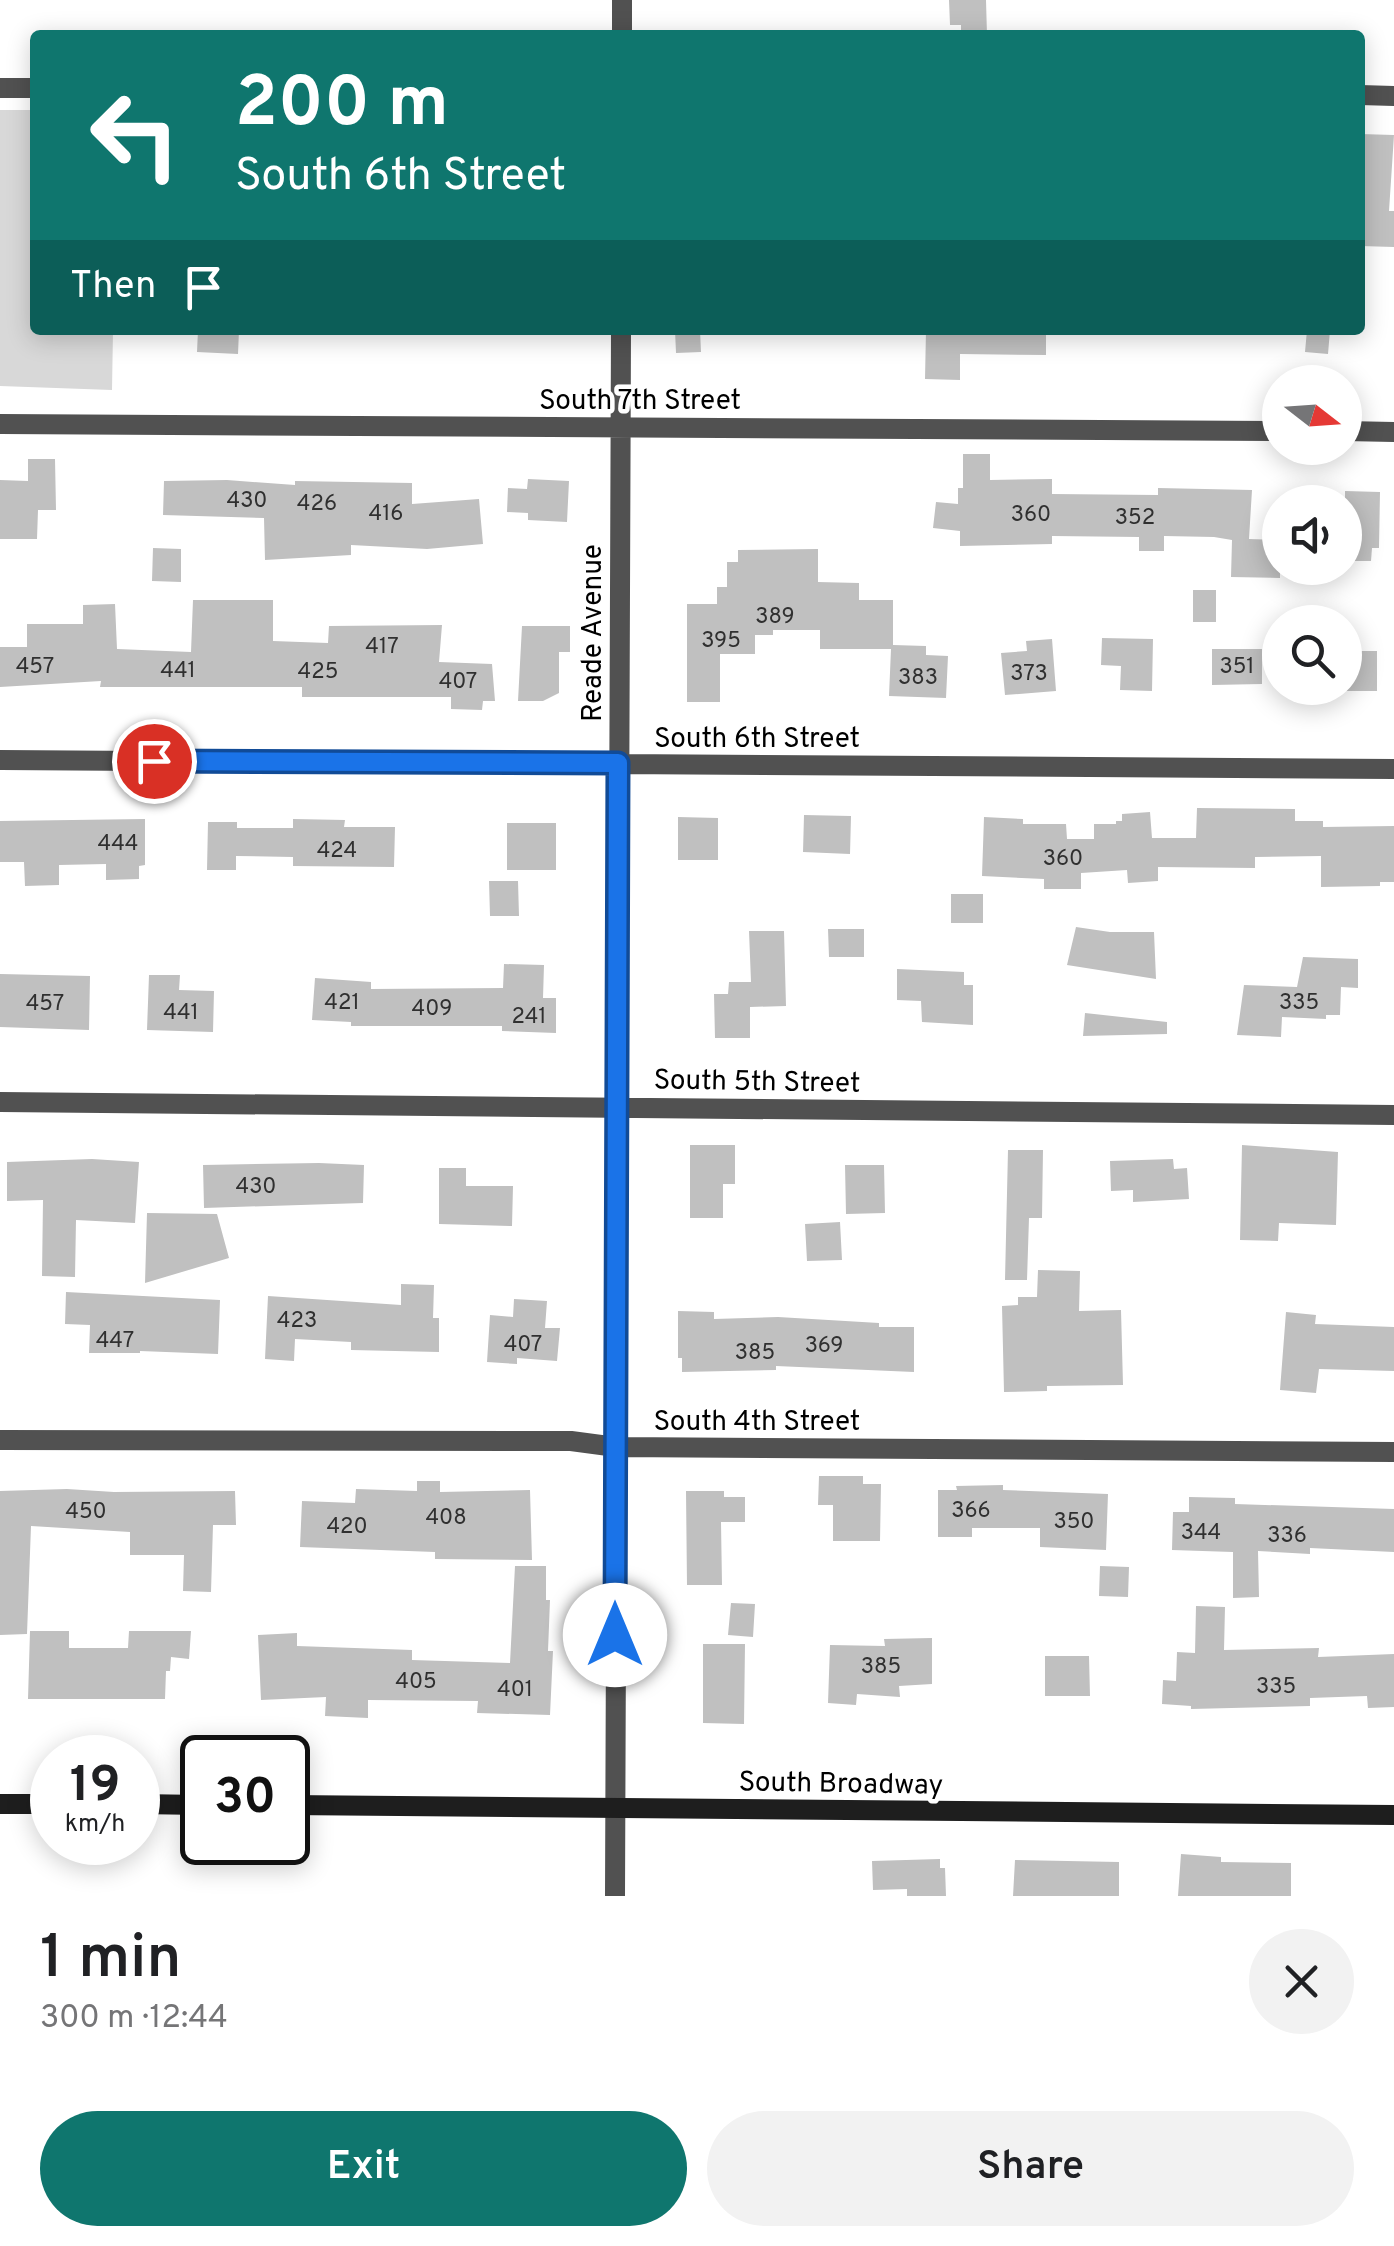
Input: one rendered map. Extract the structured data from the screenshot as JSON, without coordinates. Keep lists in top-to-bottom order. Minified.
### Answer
{"streets":{"street":["South 7th Street","Reade Avenue","South 6th Street","South 5th Street","South 4th Street","South Broadway"]},"crossings":[["South 7th Street","Reade Avenue"],["Reade Avenue","South 6th Street"],["Reade Avenue","South 5th Street"],["Reade Avenue","South 4th Street"],["Reade Avenue","South Broadway"]],"house_numbers":["430","426","416","360","352","389","395","417","457","351","441","425","373","383","407","444","424","360","421","335","457","409","441","241","430","423","447","407","369","385","366","450","408","350","420","344","336","385","405","335","401"],"north":"right","page":{"turn":["200 m","South 6th Street"],"then":"Then","speed":"19 km/h","limit":"30","heading":["1 min","300 m · 12:44"],"buttons":["Exit","Share"]}}
